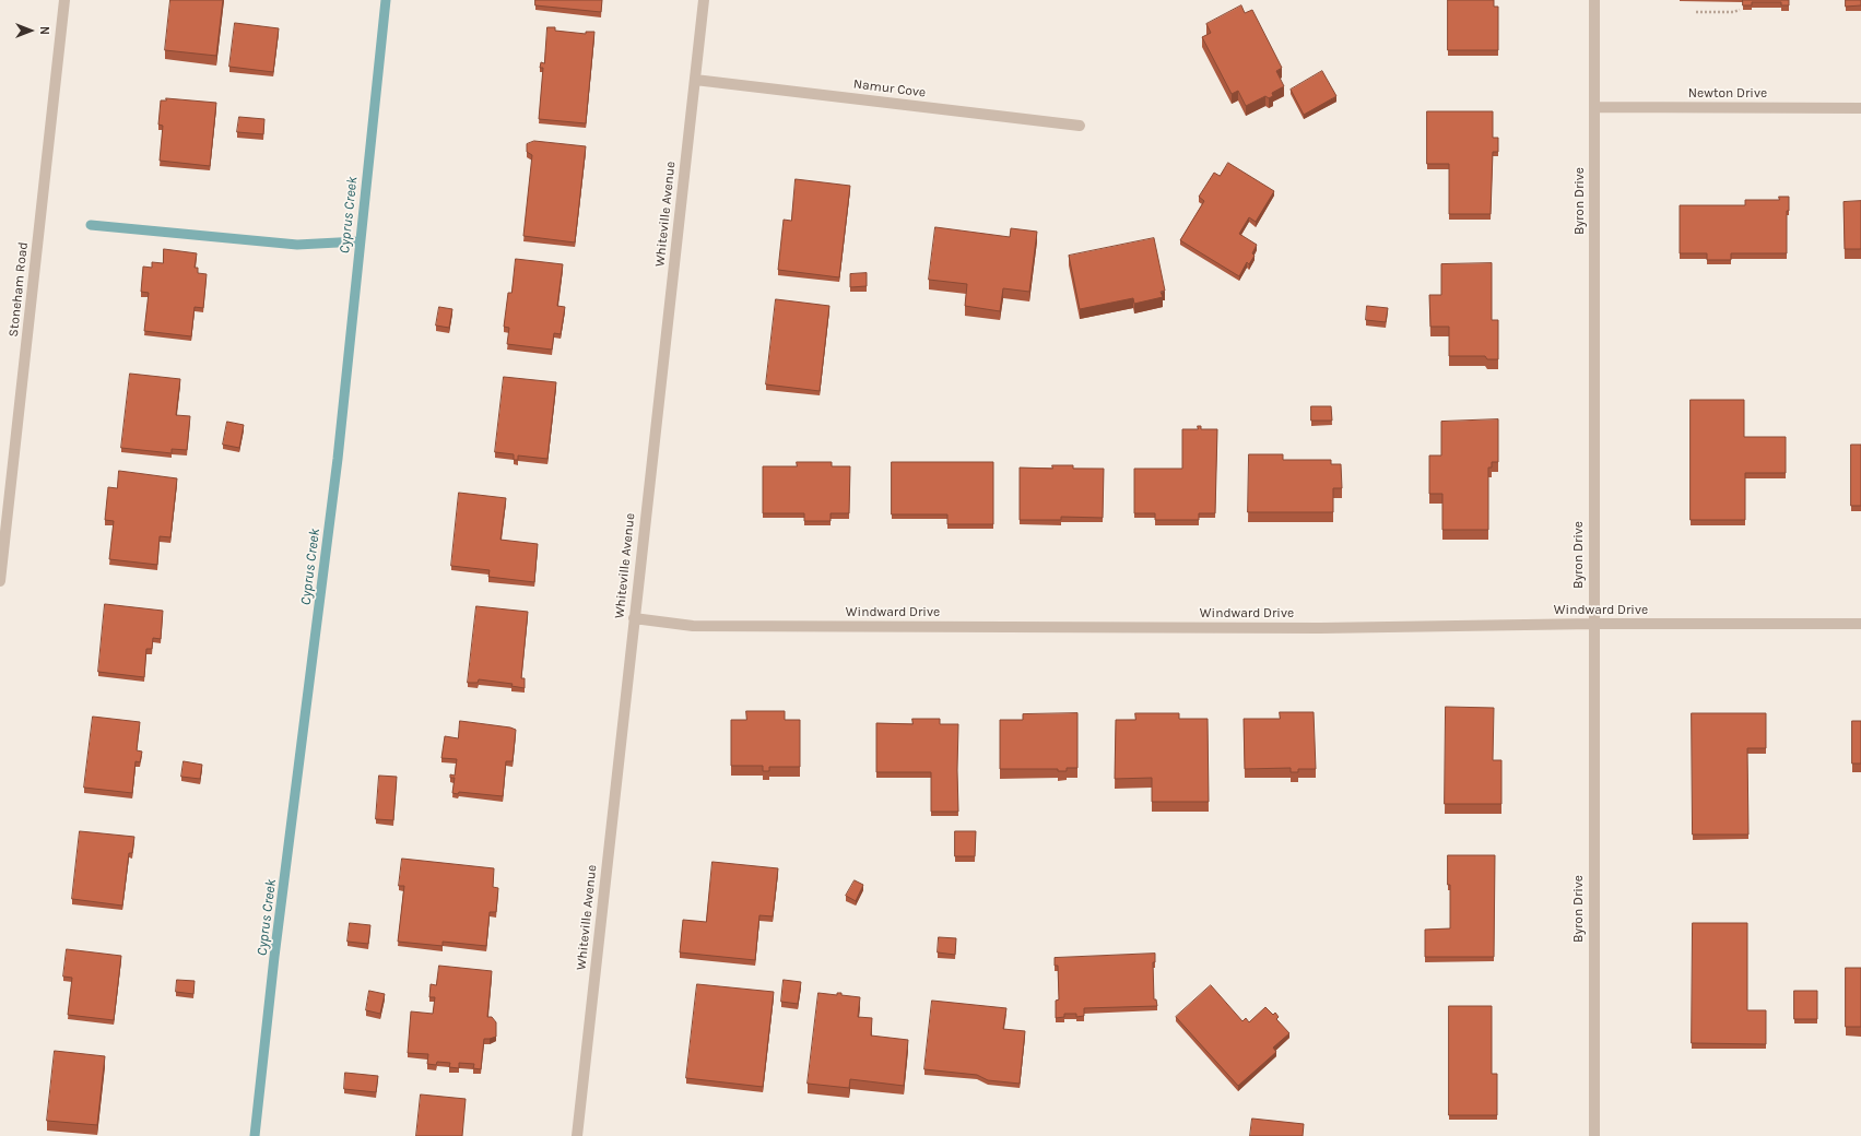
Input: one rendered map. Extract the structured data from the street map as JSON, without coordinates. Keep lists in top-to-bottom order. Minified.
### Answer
{"streets":{"street":["Namur Cove","Newton Drive","Byron Drive","Whiteville Avenue","Stoneham Road","Windward Drive"]},"crossings":[["Namur Cove","Whiteville Avenue"],["Newton Drive","Byron Drive"],["Byron Drive","Windward Drive"],["Whiteville Avenue","Windward Drive"]],"water":["Cyprus Creek"],"north":"right"}
